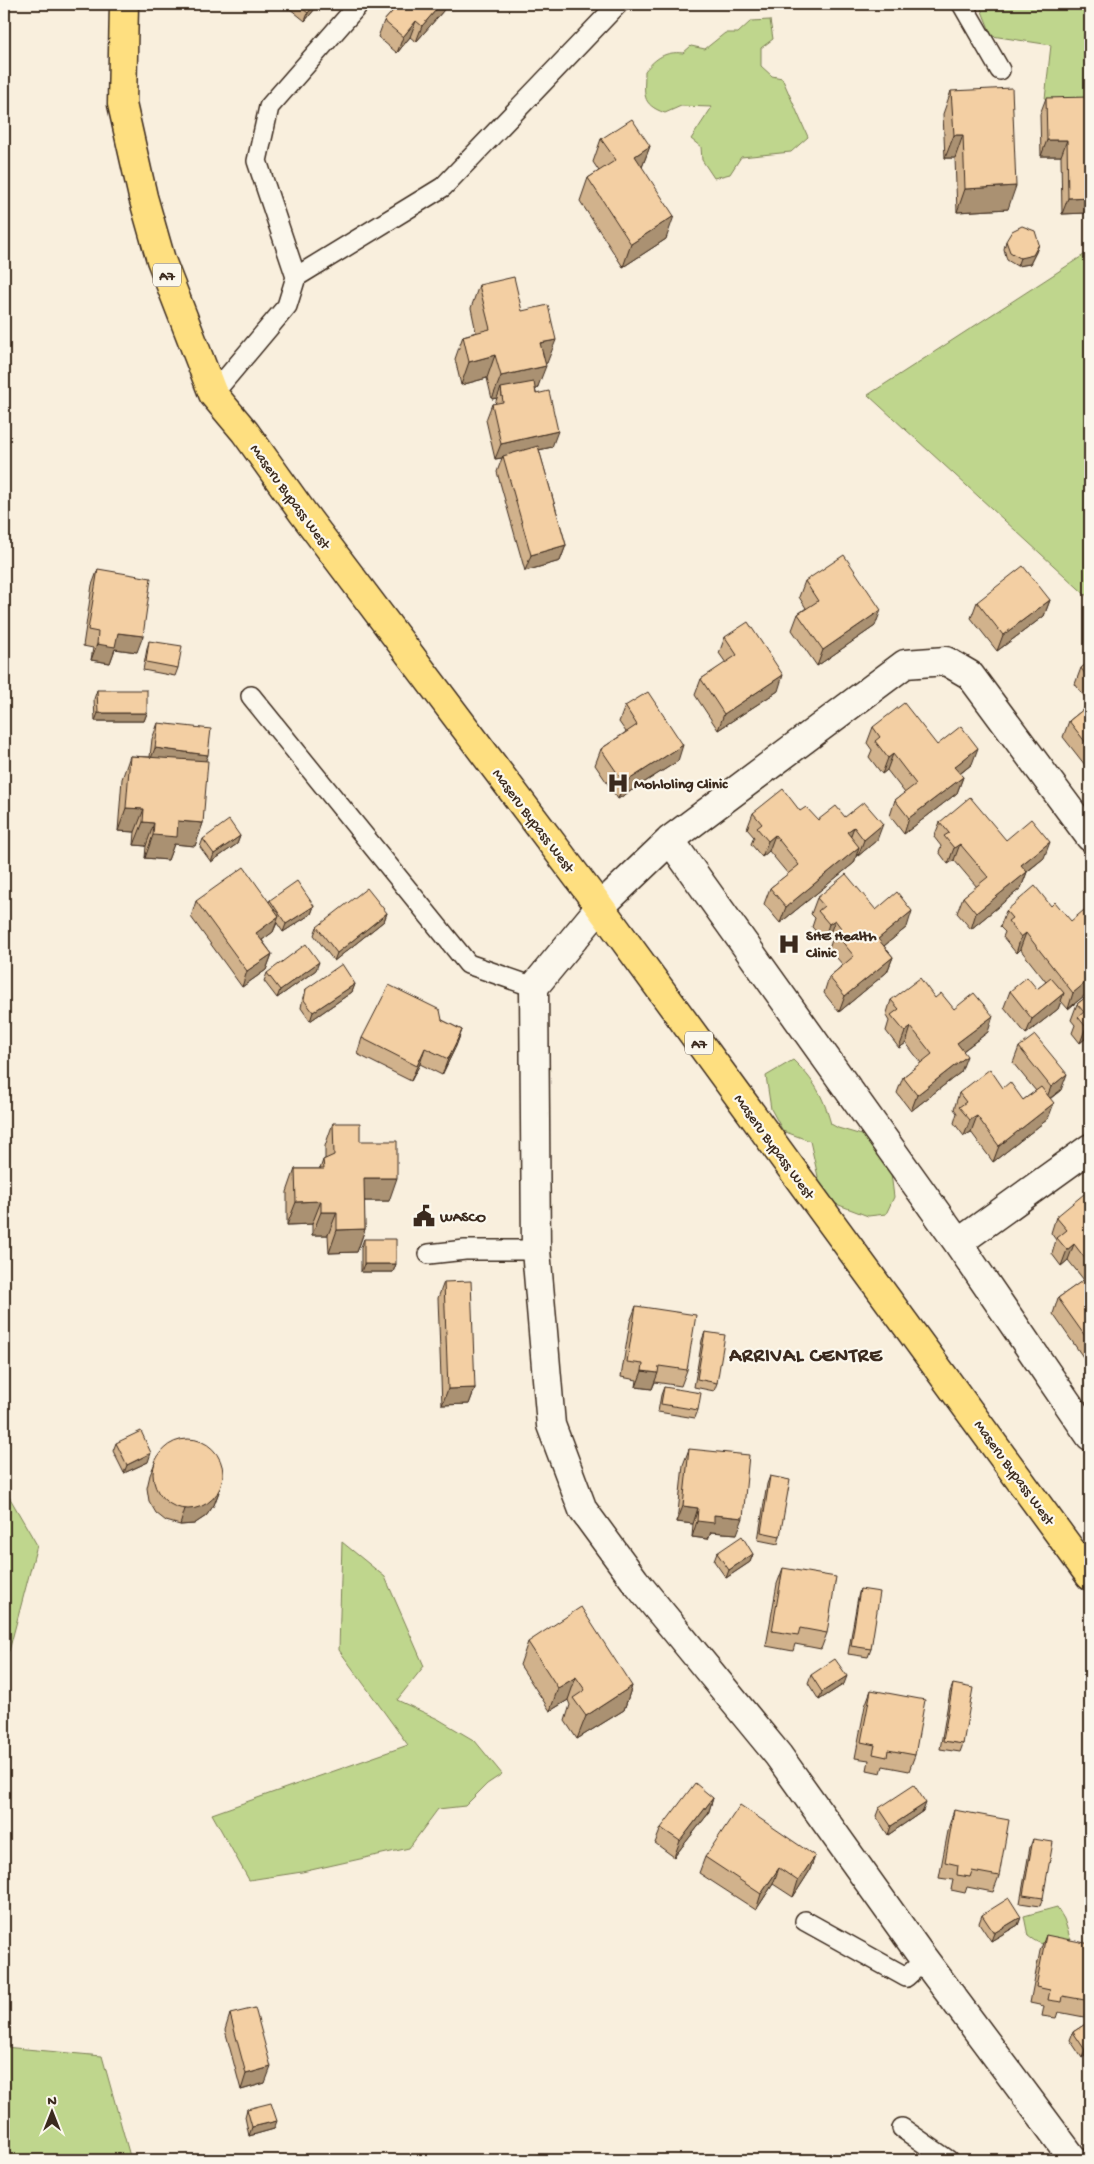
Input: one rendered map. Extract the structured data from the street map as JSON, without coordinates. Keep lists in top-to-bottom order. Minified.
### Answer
{"streets":{"main road":["A7","Maseru Bypass West"]},"districts":["ARRIVAL CENTRE"],"places":{"hospital":["Mohloling Clinic","SHE Health Clinic"],"public building":["WASCO"]},"north":"top"}
